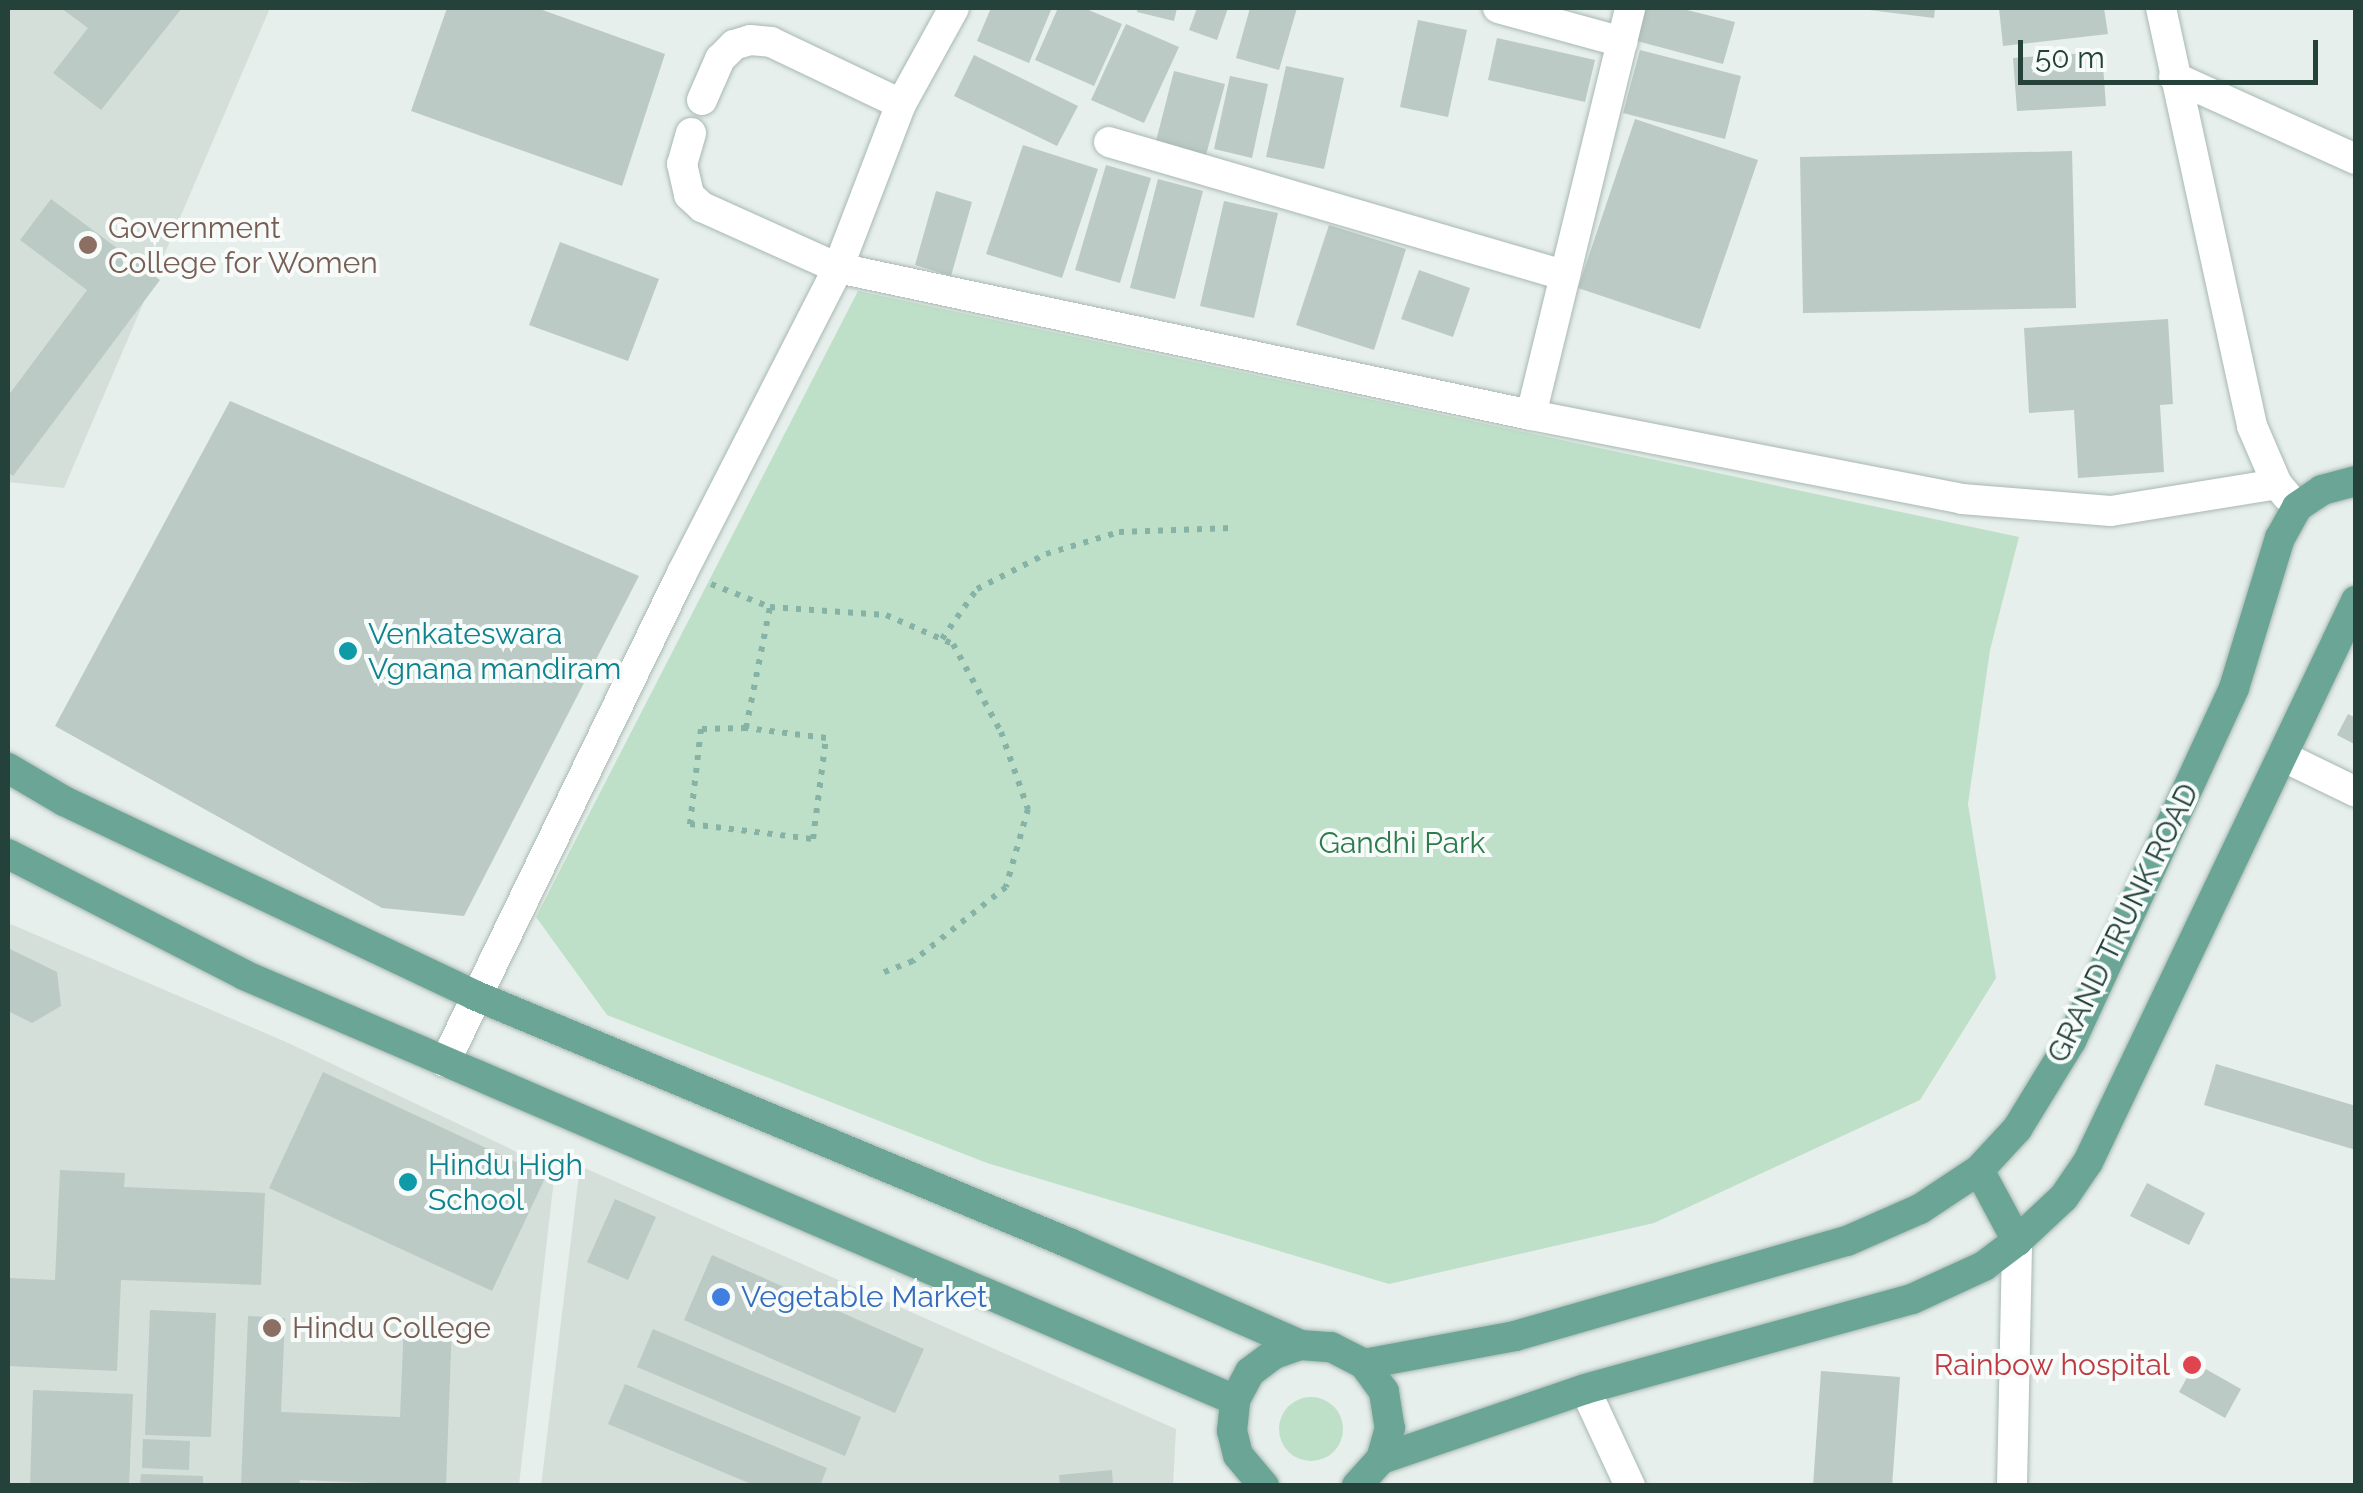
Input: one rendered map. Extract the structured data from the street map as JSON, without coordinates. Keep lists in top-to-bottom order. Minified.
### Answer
{"streets":{"main road":["GRAND TRUNK ROAD"]},"parks":["Gandhi Park"],"places":["Government College for Women","Venkateswara Vgnana mandiram","Hindu High School","Vegetable Market","Hindu College","Rainbow hospital"],"scale_bar":"50 m"}
